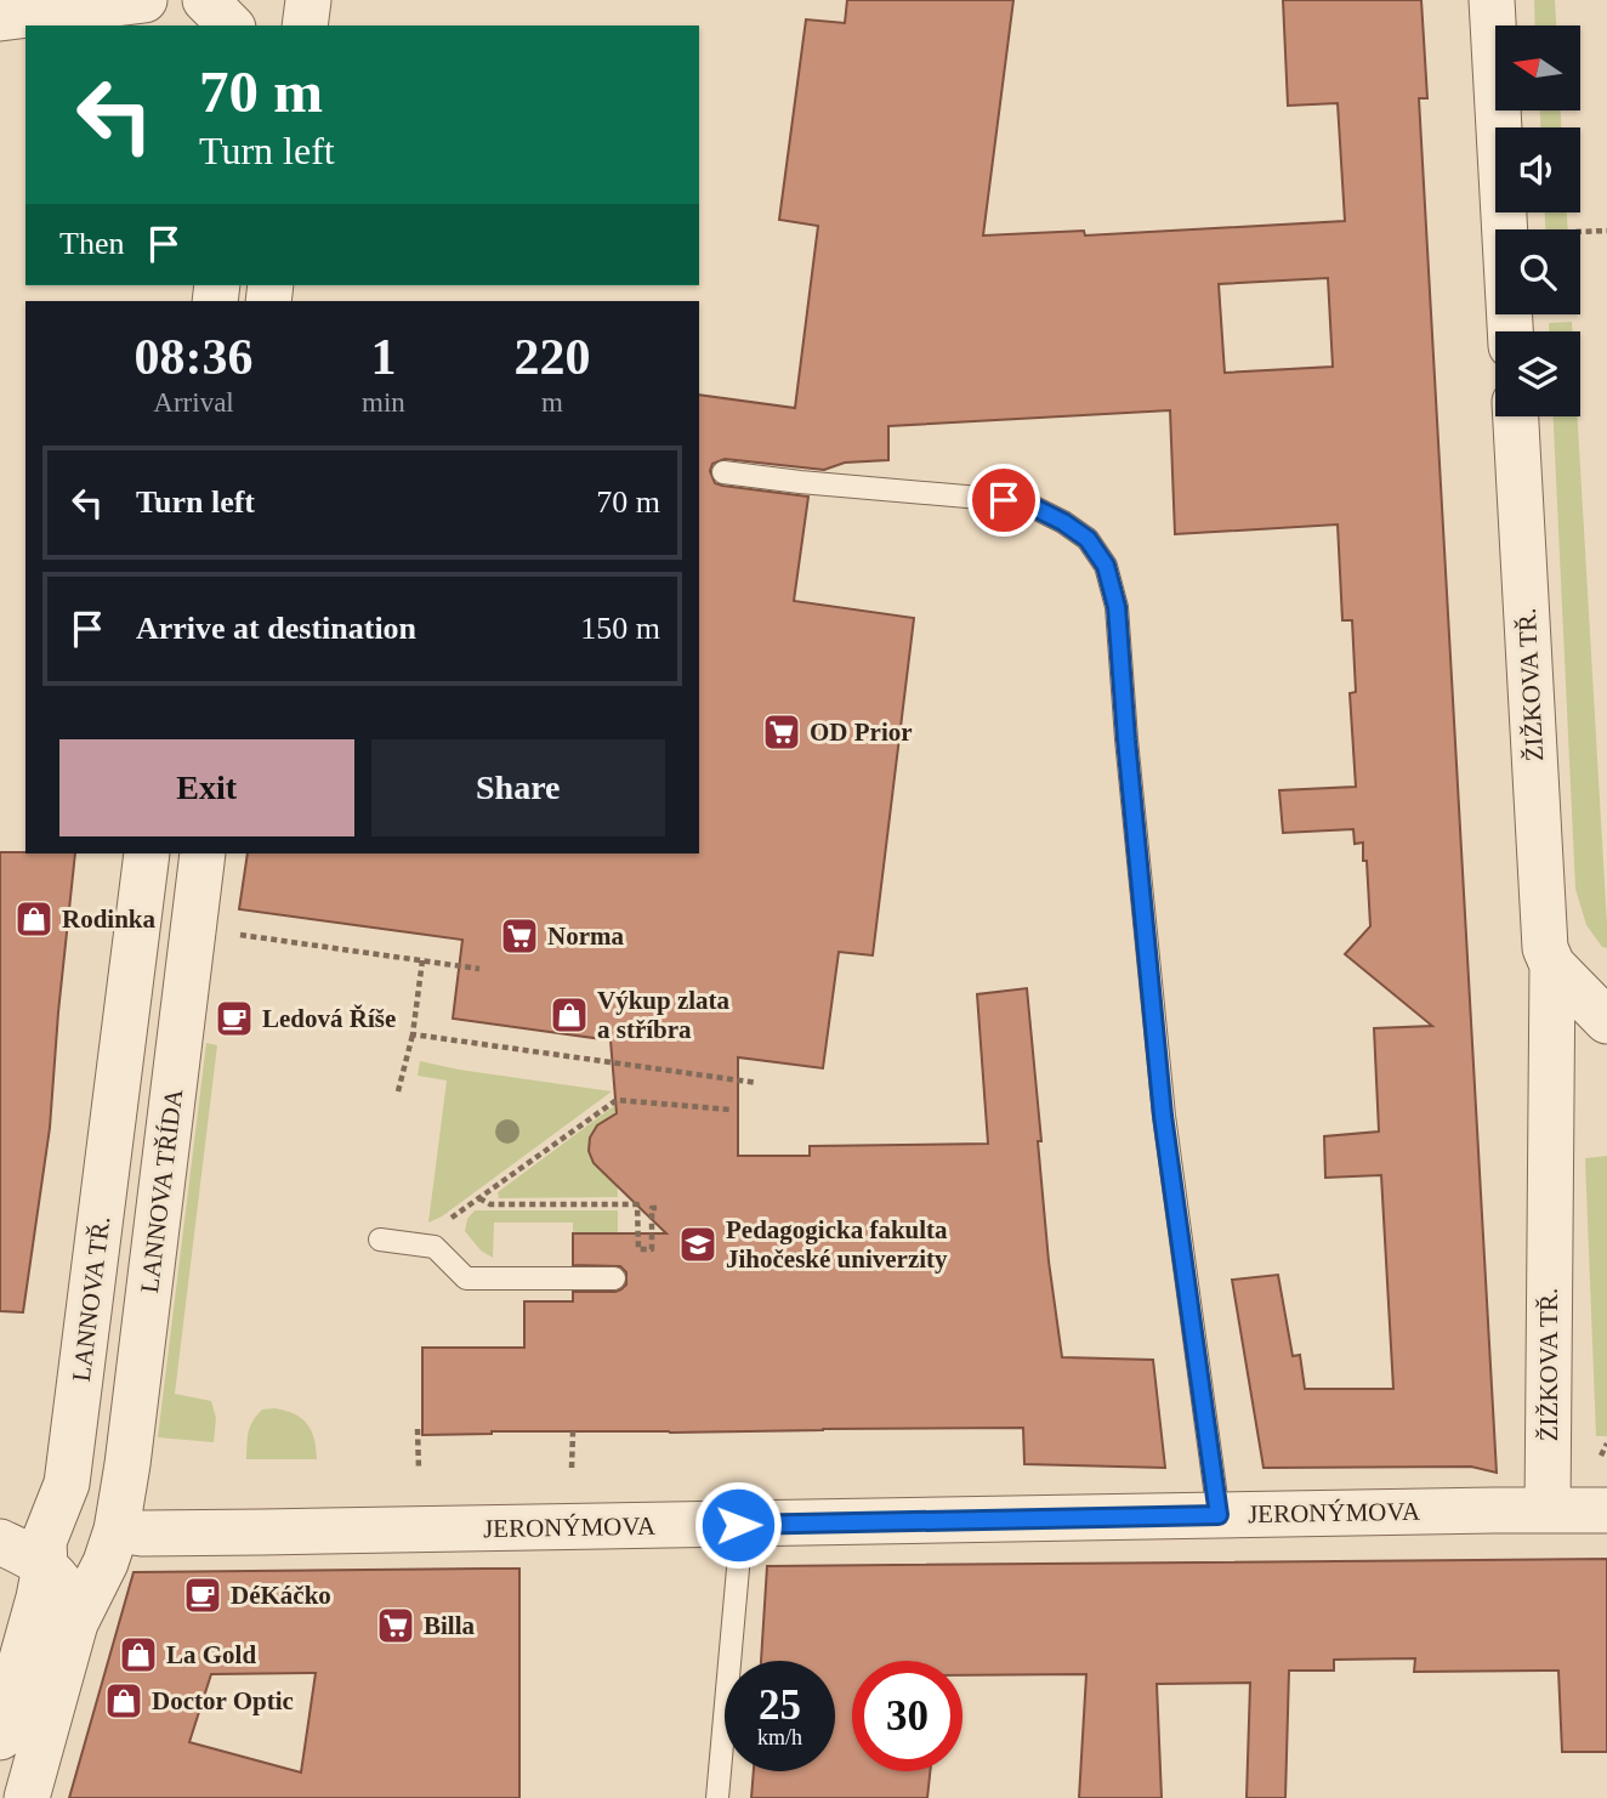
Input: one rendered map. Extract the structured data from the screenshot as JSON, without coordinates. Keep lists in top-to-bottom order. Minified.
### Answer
{"streets":{"street":["ŽIŽKOVA TŘ.","LANNOVA TŘÍDA","LANNOVA TŘ.","JERONÝMOVA"]},"crossings":[["ŽIŽKOVA TŘ.","JERONÝMOVA"],["LANNOVA TŘÍDA","JERONÝMOVA"]],"places":{"supermarket":["OD Prior","Norma","Billa"],"shop":["Rodinka","Výkup zlata a stříbra","La Gold","Doctor Optic"],"cafe":["Ledová Říše","DéKáčko"],"school or university":["Pedagogicka fakulta Jihočeské univerzity"]},"north":"left","page":{"turn":["70 m","Turn left"],"then":"Then","eta":["08:36","Arrival","1","min","220","m"],"list":[{"name":"Turn left","value":"70 m"},{"name":"Arrive at destination","value":"150 m"}],"buttons":["Exit","Share"],"speed":"25 km/h","limit":"30"}}
